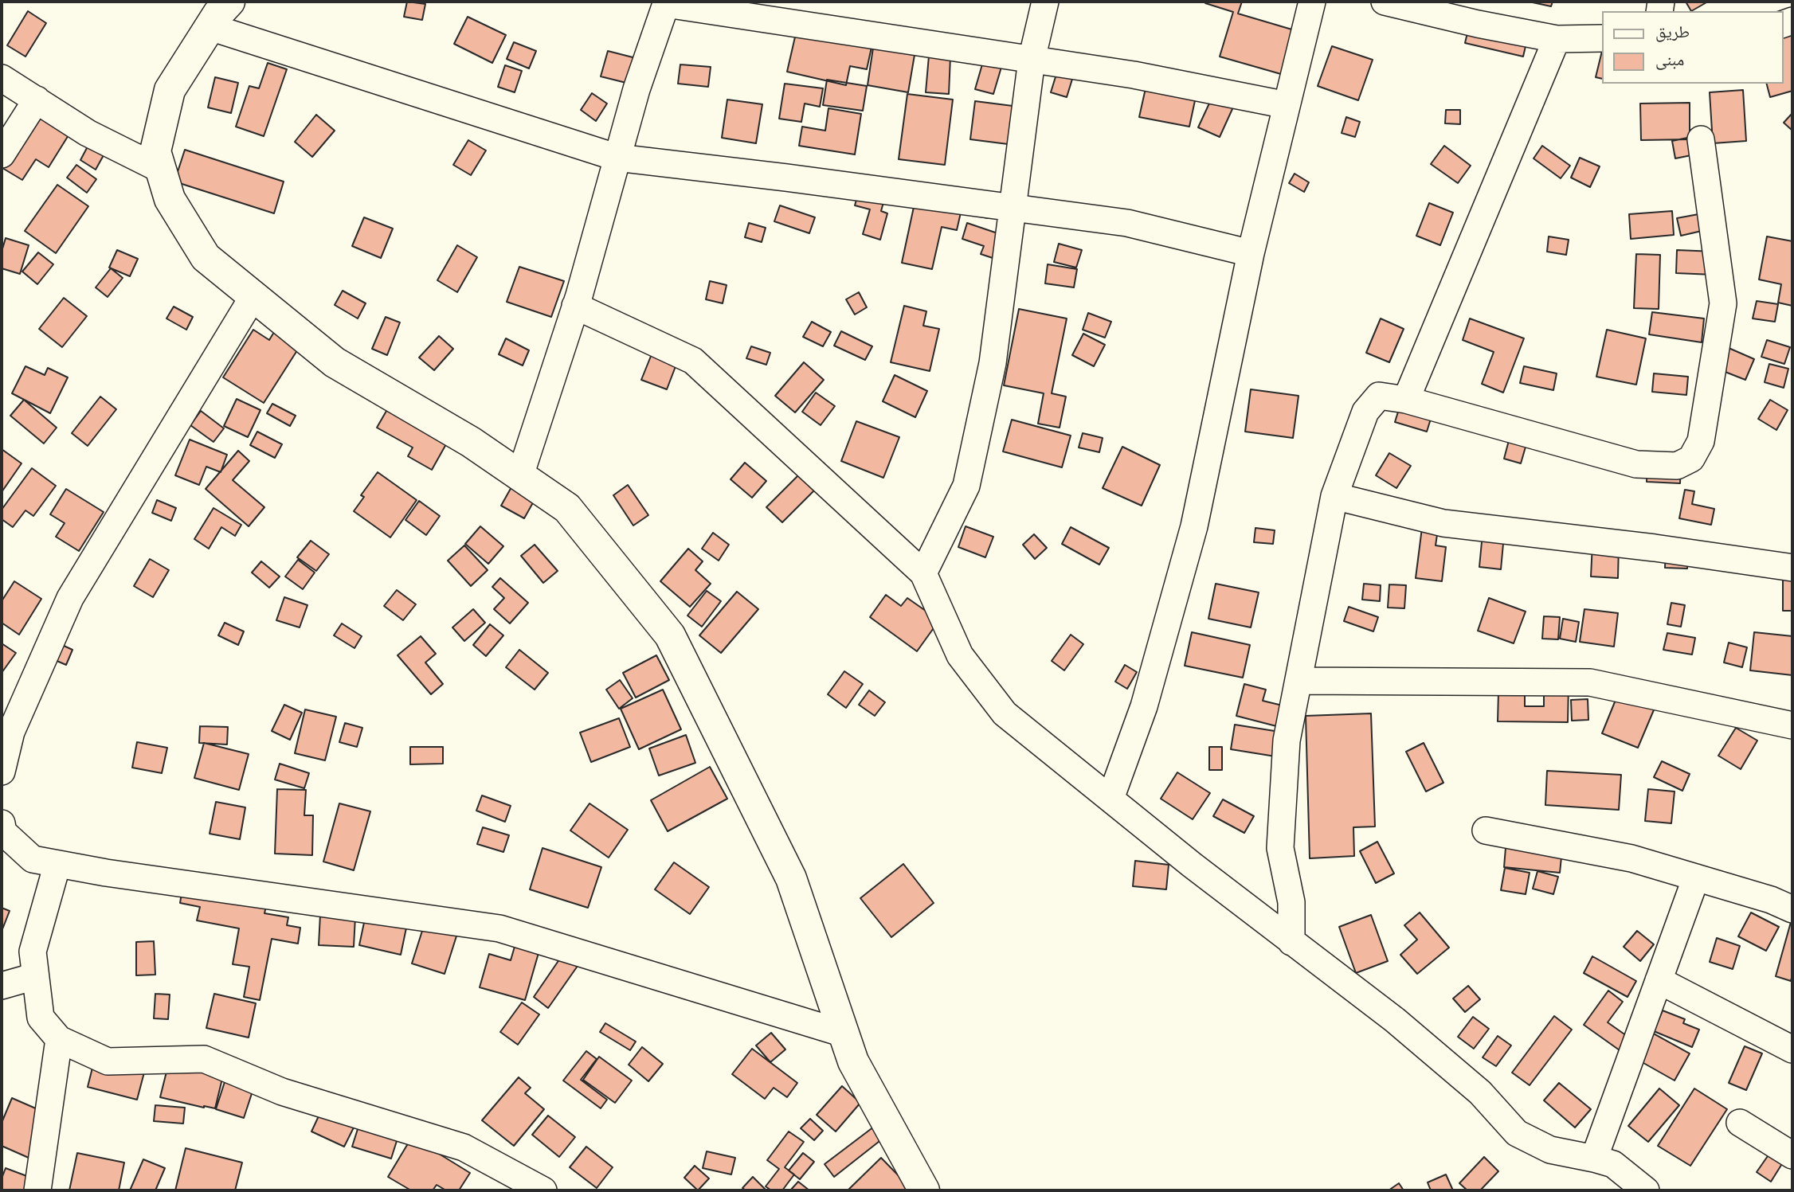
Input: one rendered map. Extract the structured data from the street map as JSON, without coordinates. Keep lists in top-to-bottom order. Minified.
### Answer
{"legend":["طريق","مبنى"]}
